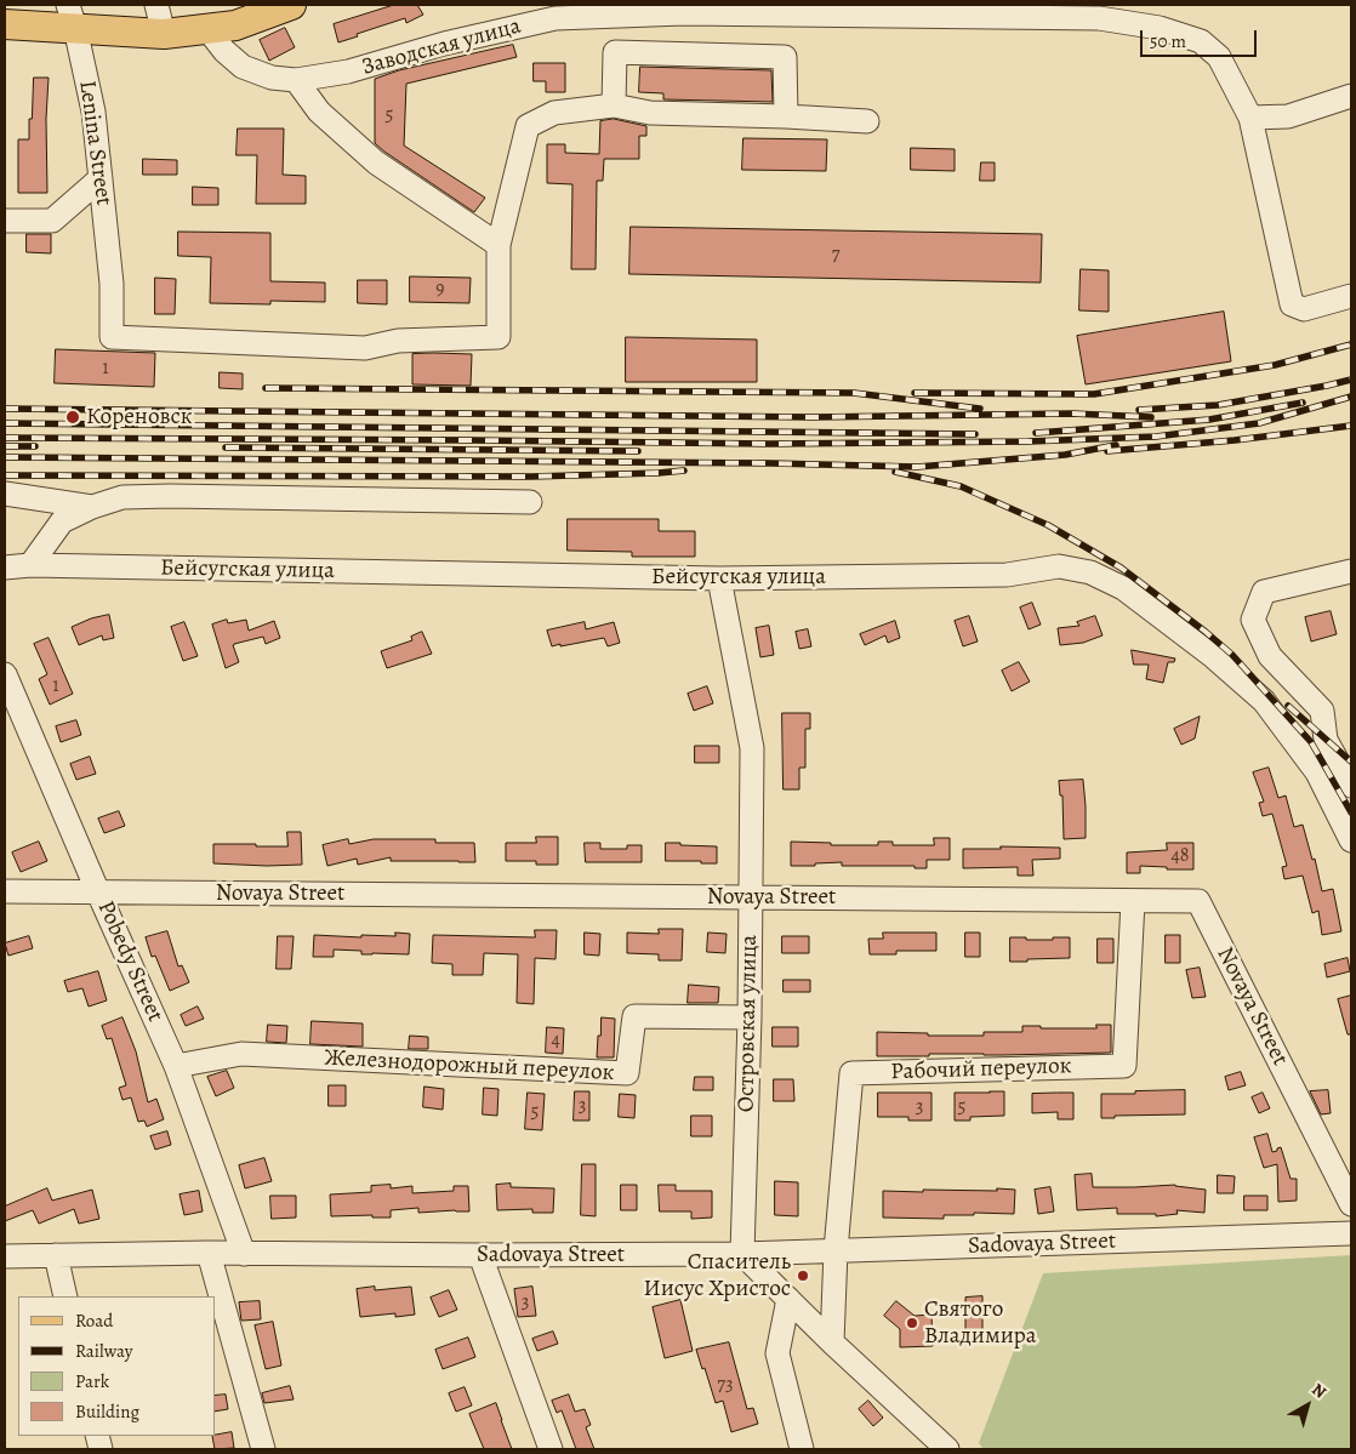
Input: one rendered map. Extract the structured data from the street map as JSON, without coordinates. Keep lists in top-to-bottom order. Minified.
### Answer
{"streets":{"street":["Заводская улица","Lenina Street","Бейсугская улица","Novaya Street","Pobedy Street","Островская улица","Железнодорожный переулок","Рабочий переулок","Sadovaya Street"]},"crossings":[["Бейсугская улица","Островская улица"],["Novaya Street","Pobedy Street"],["Novaya Street","Островская улица"],["Novaya Street","Рабочий переулок"],["Pobedy Street","Железнодорожный переулок"],["Pobedy Street","Sadovaya Street"],["Островская улица","Железнодорожный переулок"],["Островская улица","Sadovaya Street"],["Рабочий переулок","Sadovaya Street"]],"places":["Кореновск","Спаситель Иисус Христос","Святого Владимира"],"house_numbers":["5","7","9","1","1","48","4","3","3","5","5","3","73"],"legend":["Road","Railway","Park","Building"],"scale_bar":"50 m","north":"top right"}
